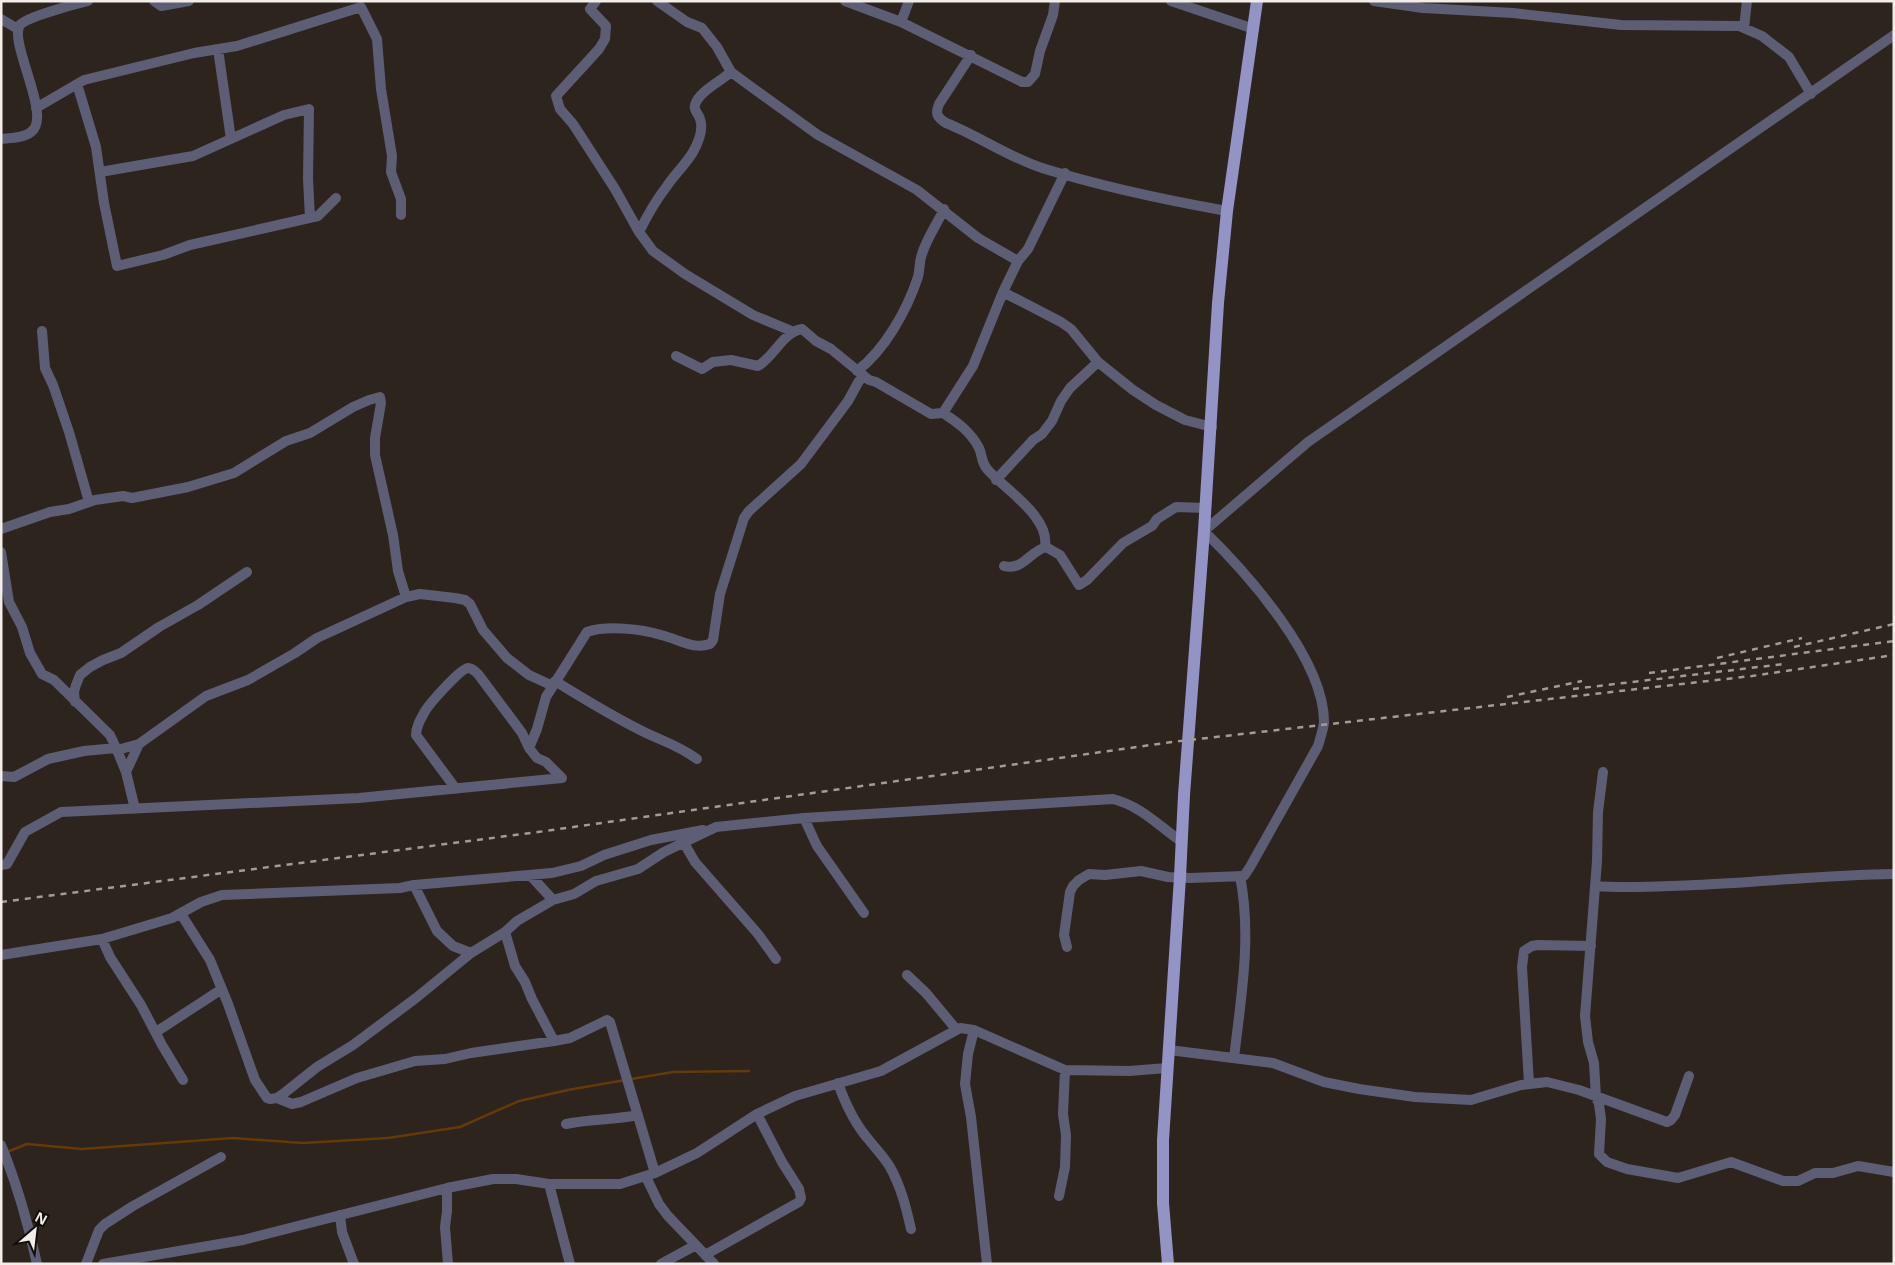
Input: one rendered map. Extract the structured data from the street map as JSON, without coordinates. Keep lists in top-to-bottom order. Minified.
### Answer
{"north":"top right"}
